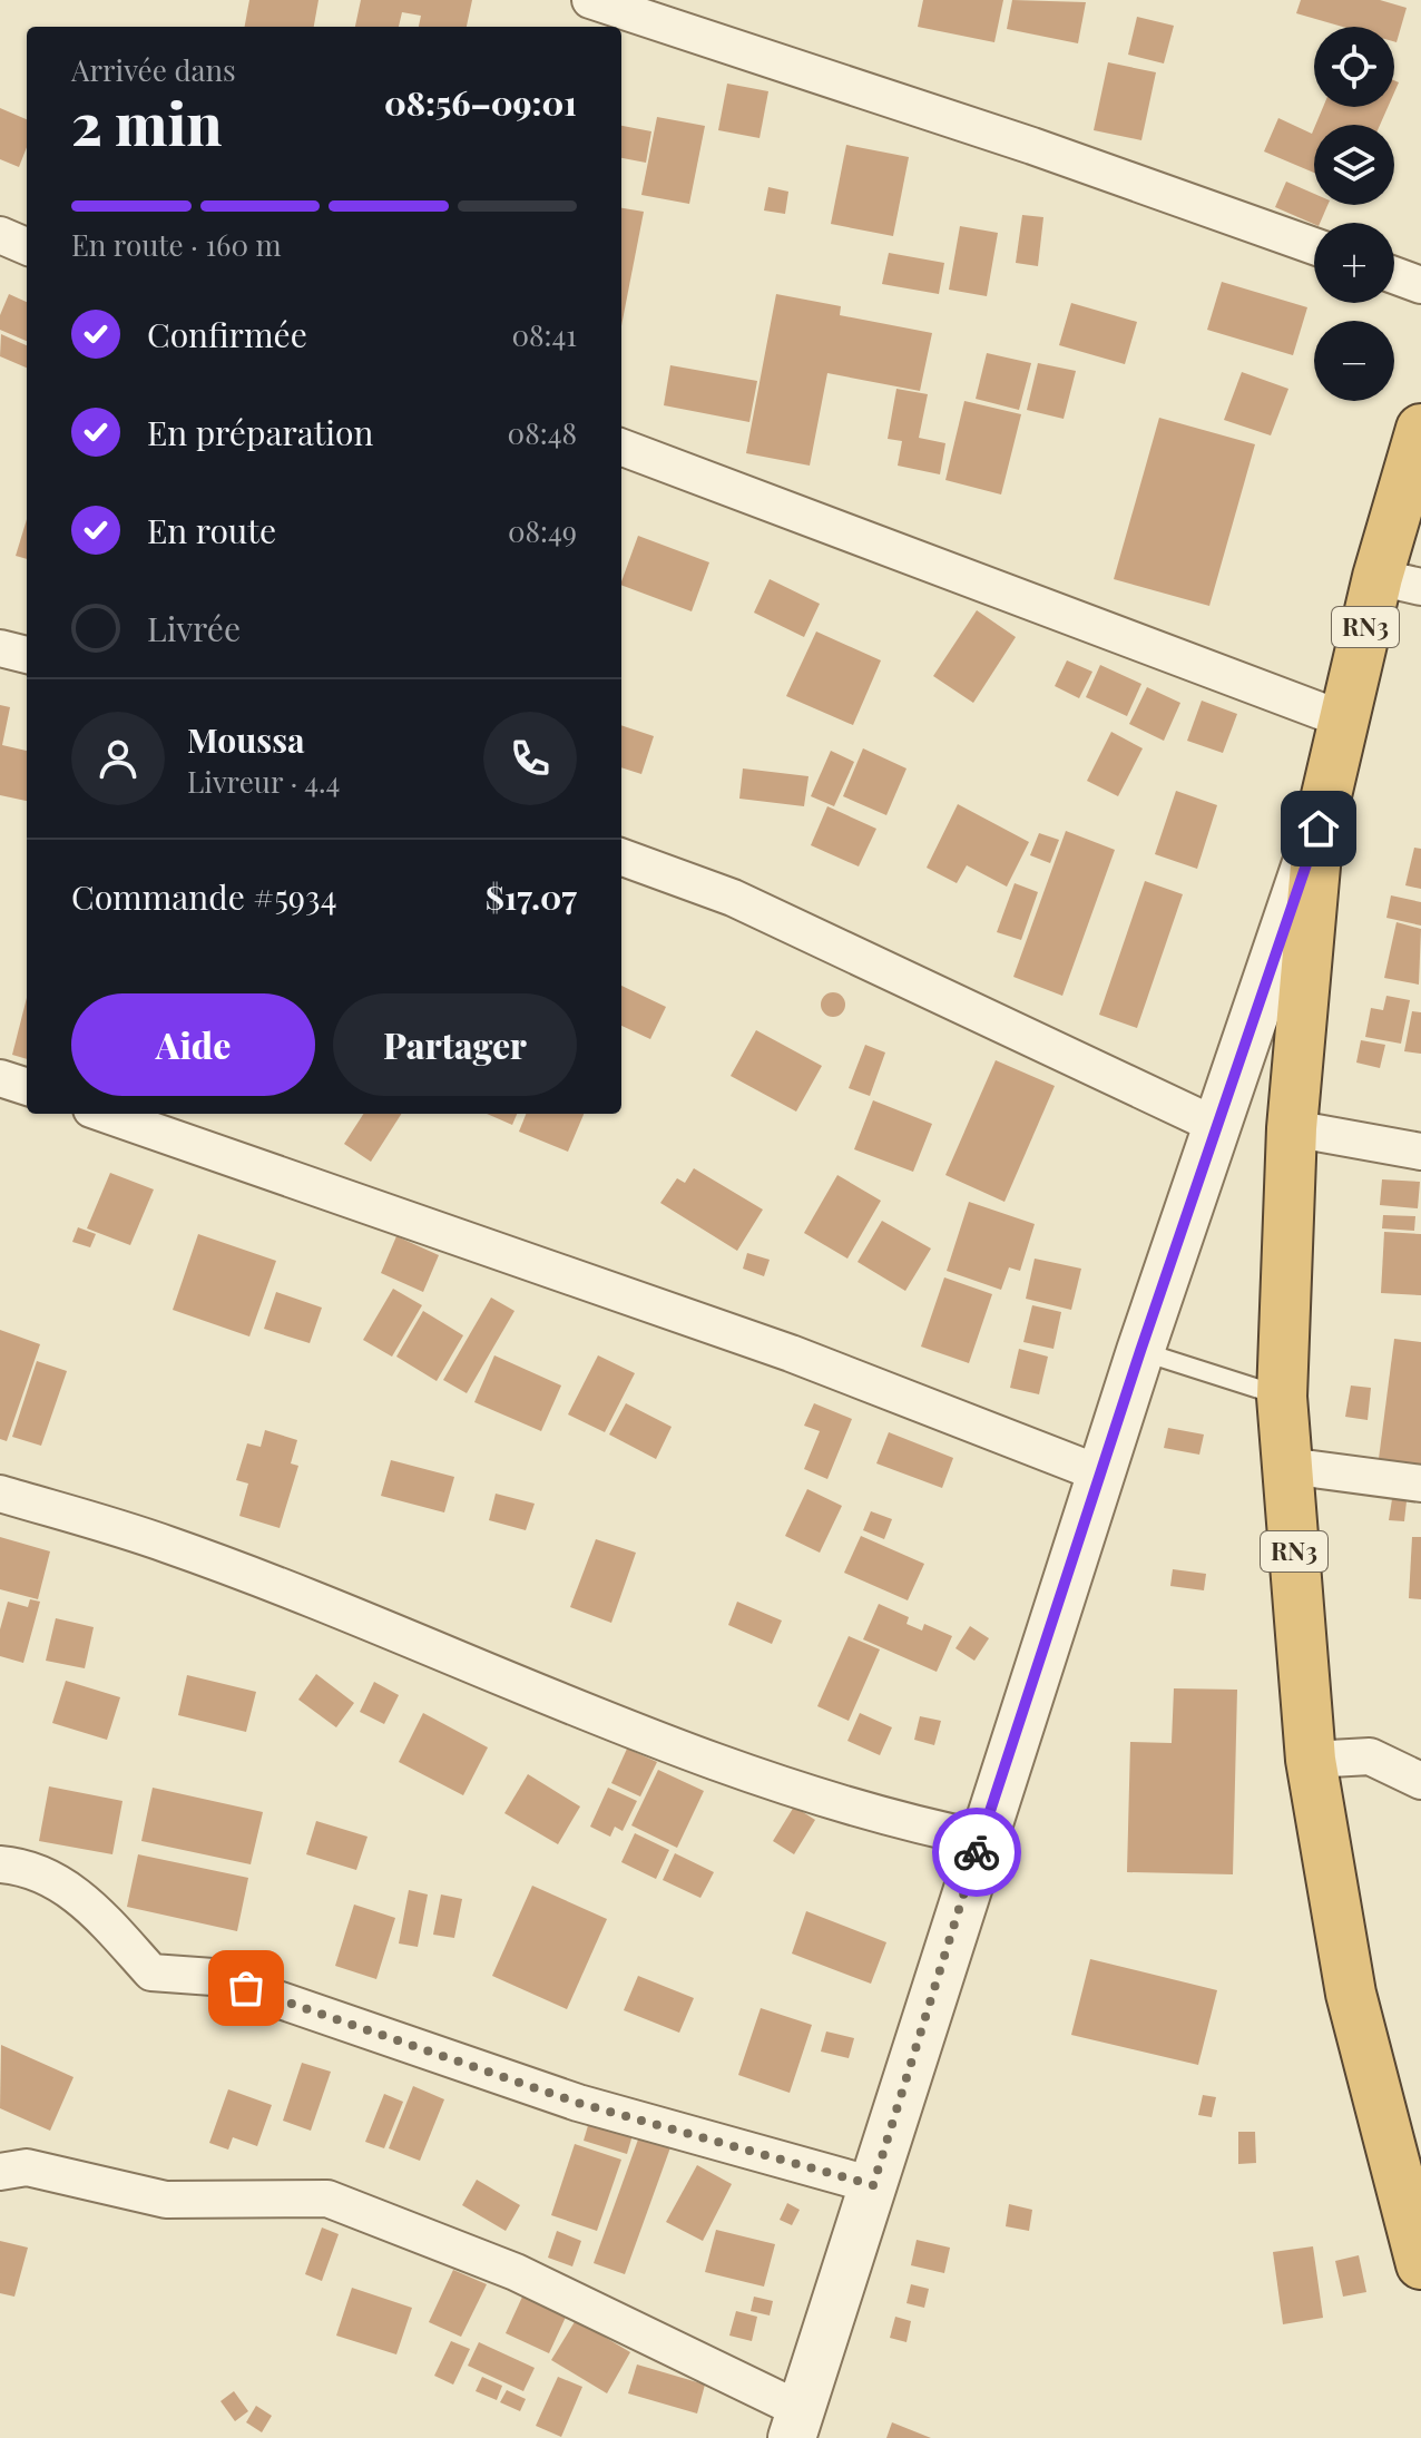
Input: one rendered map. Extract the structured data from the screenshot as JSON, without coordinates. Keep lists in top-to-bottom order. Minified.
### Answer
{"streets":{"highway":["RN3"]},"page":{"map_buttons":["+","−"],"heading":["2 min","Arrivée dans","08:56–09:01"],"panel":["Moussa","Livreur · 4.4","Commande #5934","$17.07"],"bar":"En route · 160 m","list":[["Confirmée","08:41"],["En préparation","08:48"],["En route","08:49"],"Livrée"],"buttons":["Aide","Partager"]}}
